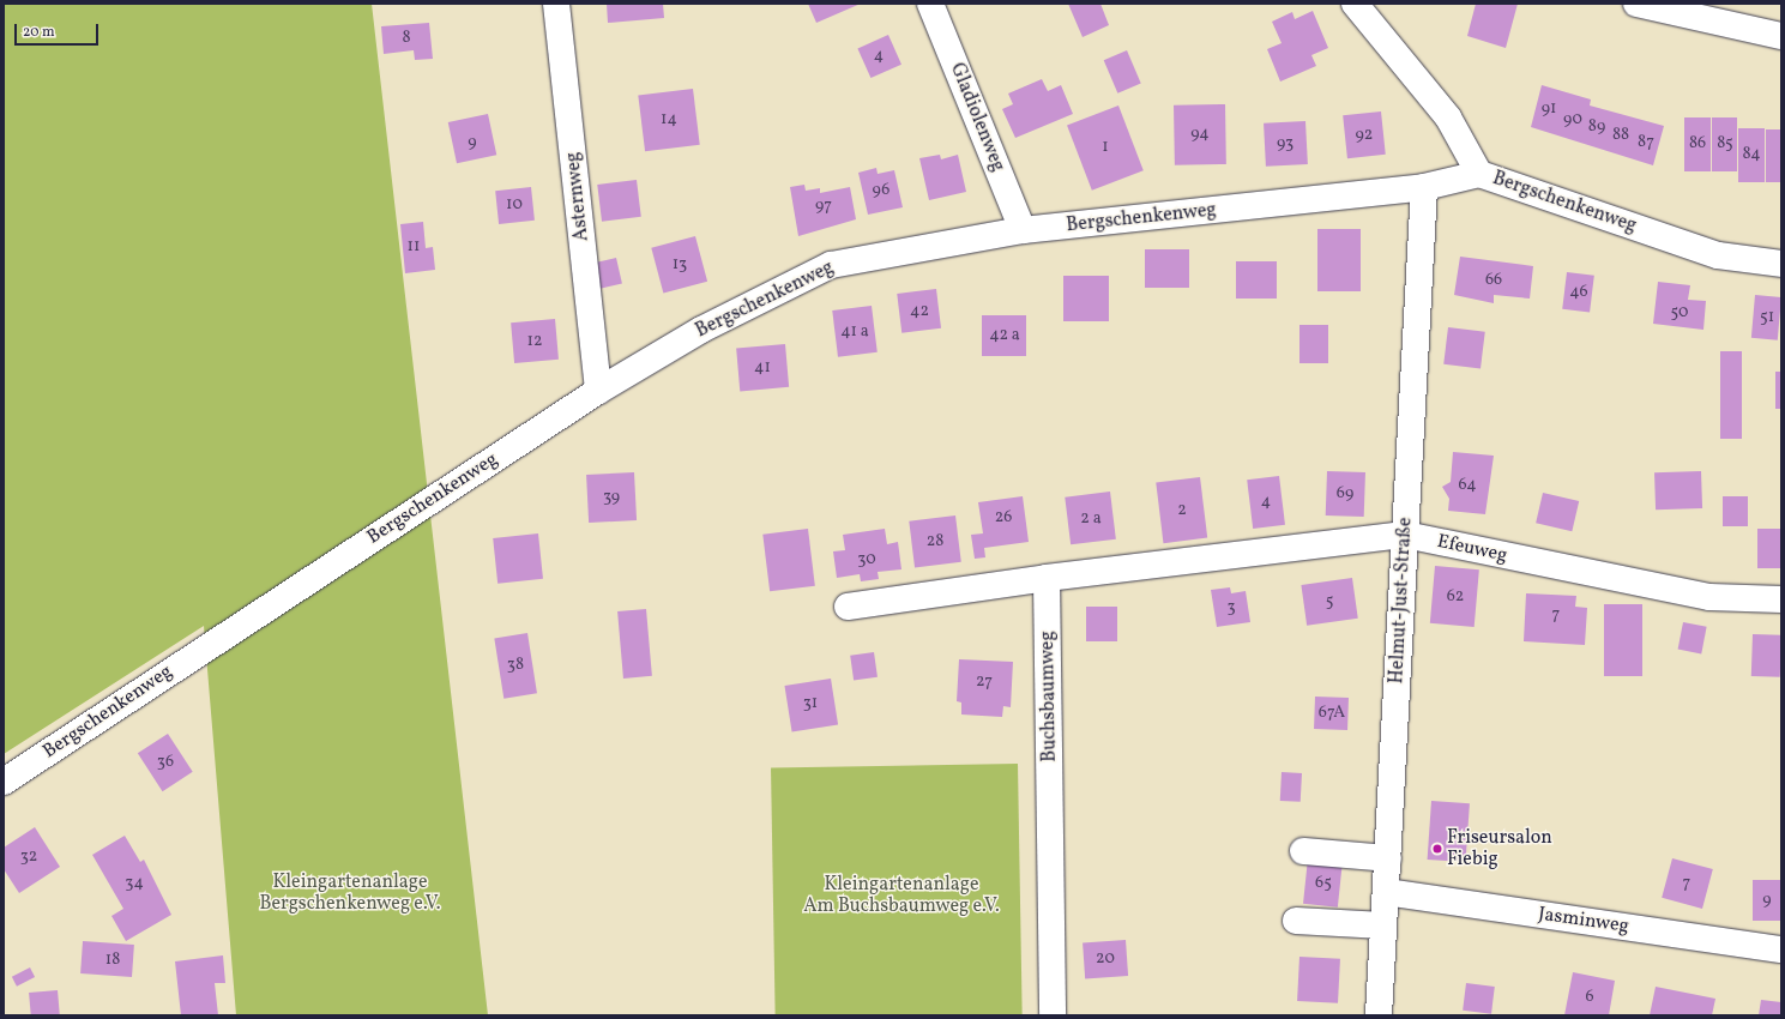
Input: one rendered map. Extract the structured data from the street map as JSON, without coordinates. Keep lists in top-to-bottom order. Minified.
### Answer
{"streets":{"street":["Gladiolenweg","Asternweg","Bergschenkenweg","Efeuweg","Helmut-Just-Straße","Buchsbaumweg","Jasminweg"]},"crossings":[["Gladiolenweg","Bergschenkenweg"],["Asternweg","Bergschenkenweg"],["Bergschenkenweg","Helmut-Just-Straße"],["Efeuweg","Helmut-Just-Straße"],["Efeuweg","Buchsbaumweg"],["Helmut-Just-Straße","Jasminweg"]],"parks":["Kleingartenanlage Bergschenkenweg e.V.","Kleingartenanlage Am Buchsbaumweg e.V."],"places":["Friseursalon Fiebig"],"house_numbers":["8","4","91","14","90","89","94","92","88","9","87","93","86","85","1","84","96","10","97","11","13","66","46","42","50","51","41 a","42 a","12","41","64","69","39","4","2","26","2 a","28","30","62","5","3","7","38","27","31","67A","36","32","34","65","7","9","20","18","6"],"scale_bar":"20 m"}
